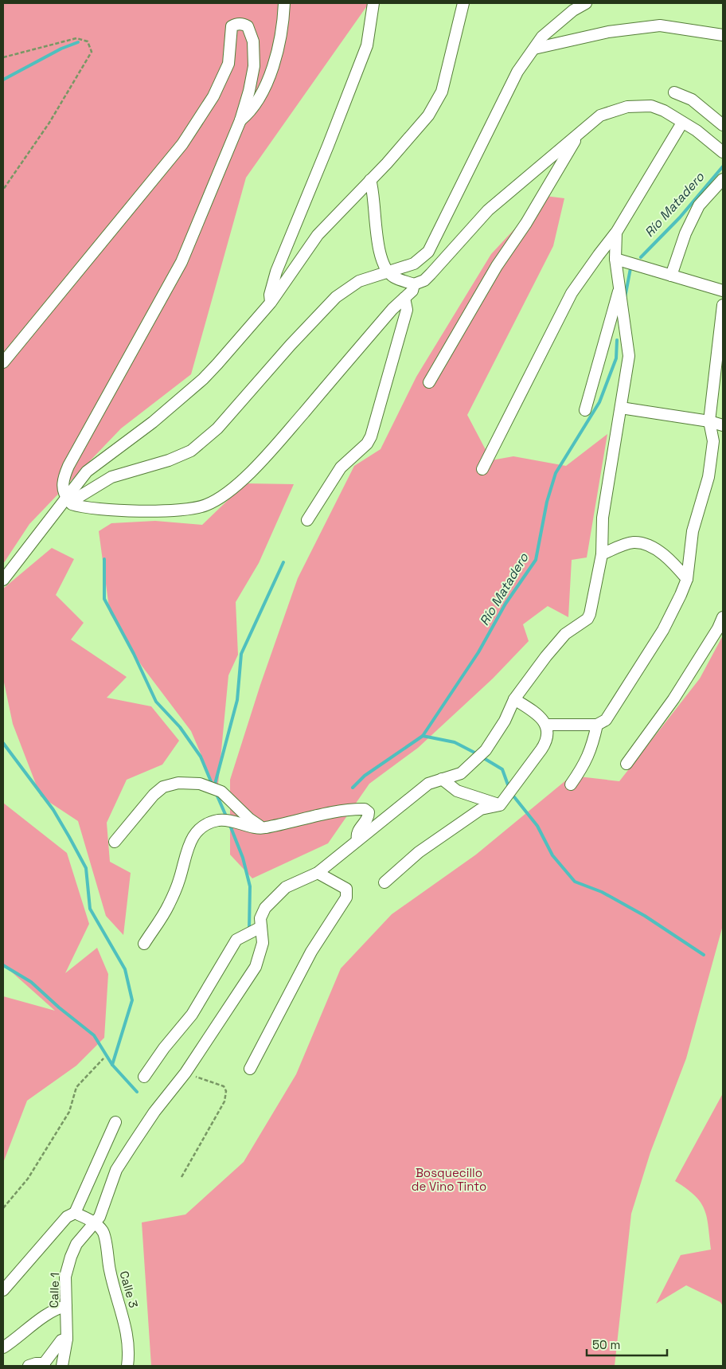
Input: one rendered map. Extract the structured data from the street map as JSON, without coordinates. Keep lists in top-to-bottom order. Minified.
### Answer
{"streets":{"street":["Calle 3","Calle 1"]},"crossings":[["Calle 3","Calle 1"]],"water":["Río Matadero"],"parks":["Bosquecillo de Vino Tinto"],"scale_bar":"50 m"}
